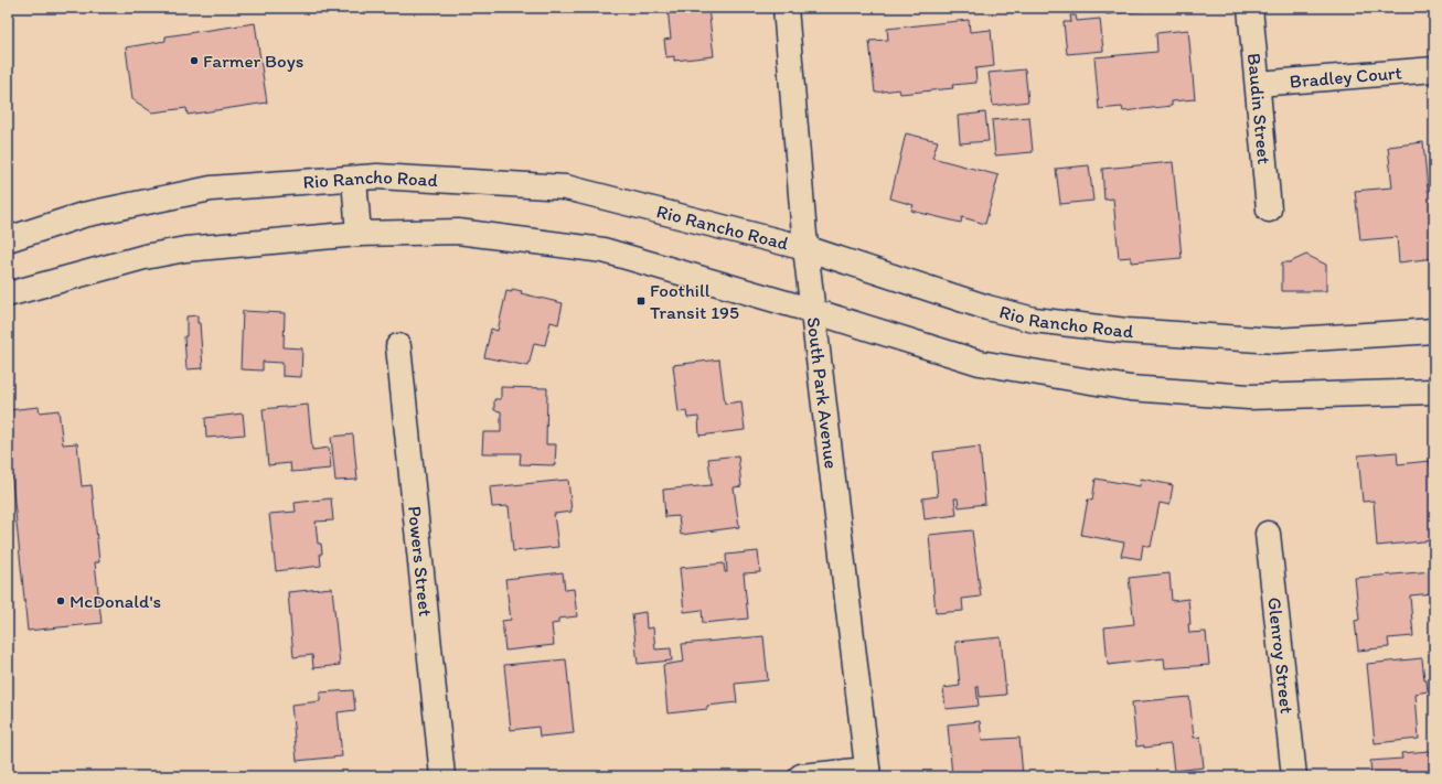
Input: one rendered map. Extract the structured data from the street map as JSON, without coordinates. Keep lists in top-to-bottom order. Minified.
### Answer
{"streets":{"main road":["Bradley Court","Baudin Street","Rio Rancho Road","South Park Avenue","Powers Street","Glenroy Street"]},"crossings":[["Bradley Court","Baudin Street"],["Rio Rancho Road","South Park Avenue"]],"places":{"other":["Farmer Boys","McDonald's"],"transit":["Foothill Transit 195"]}}
